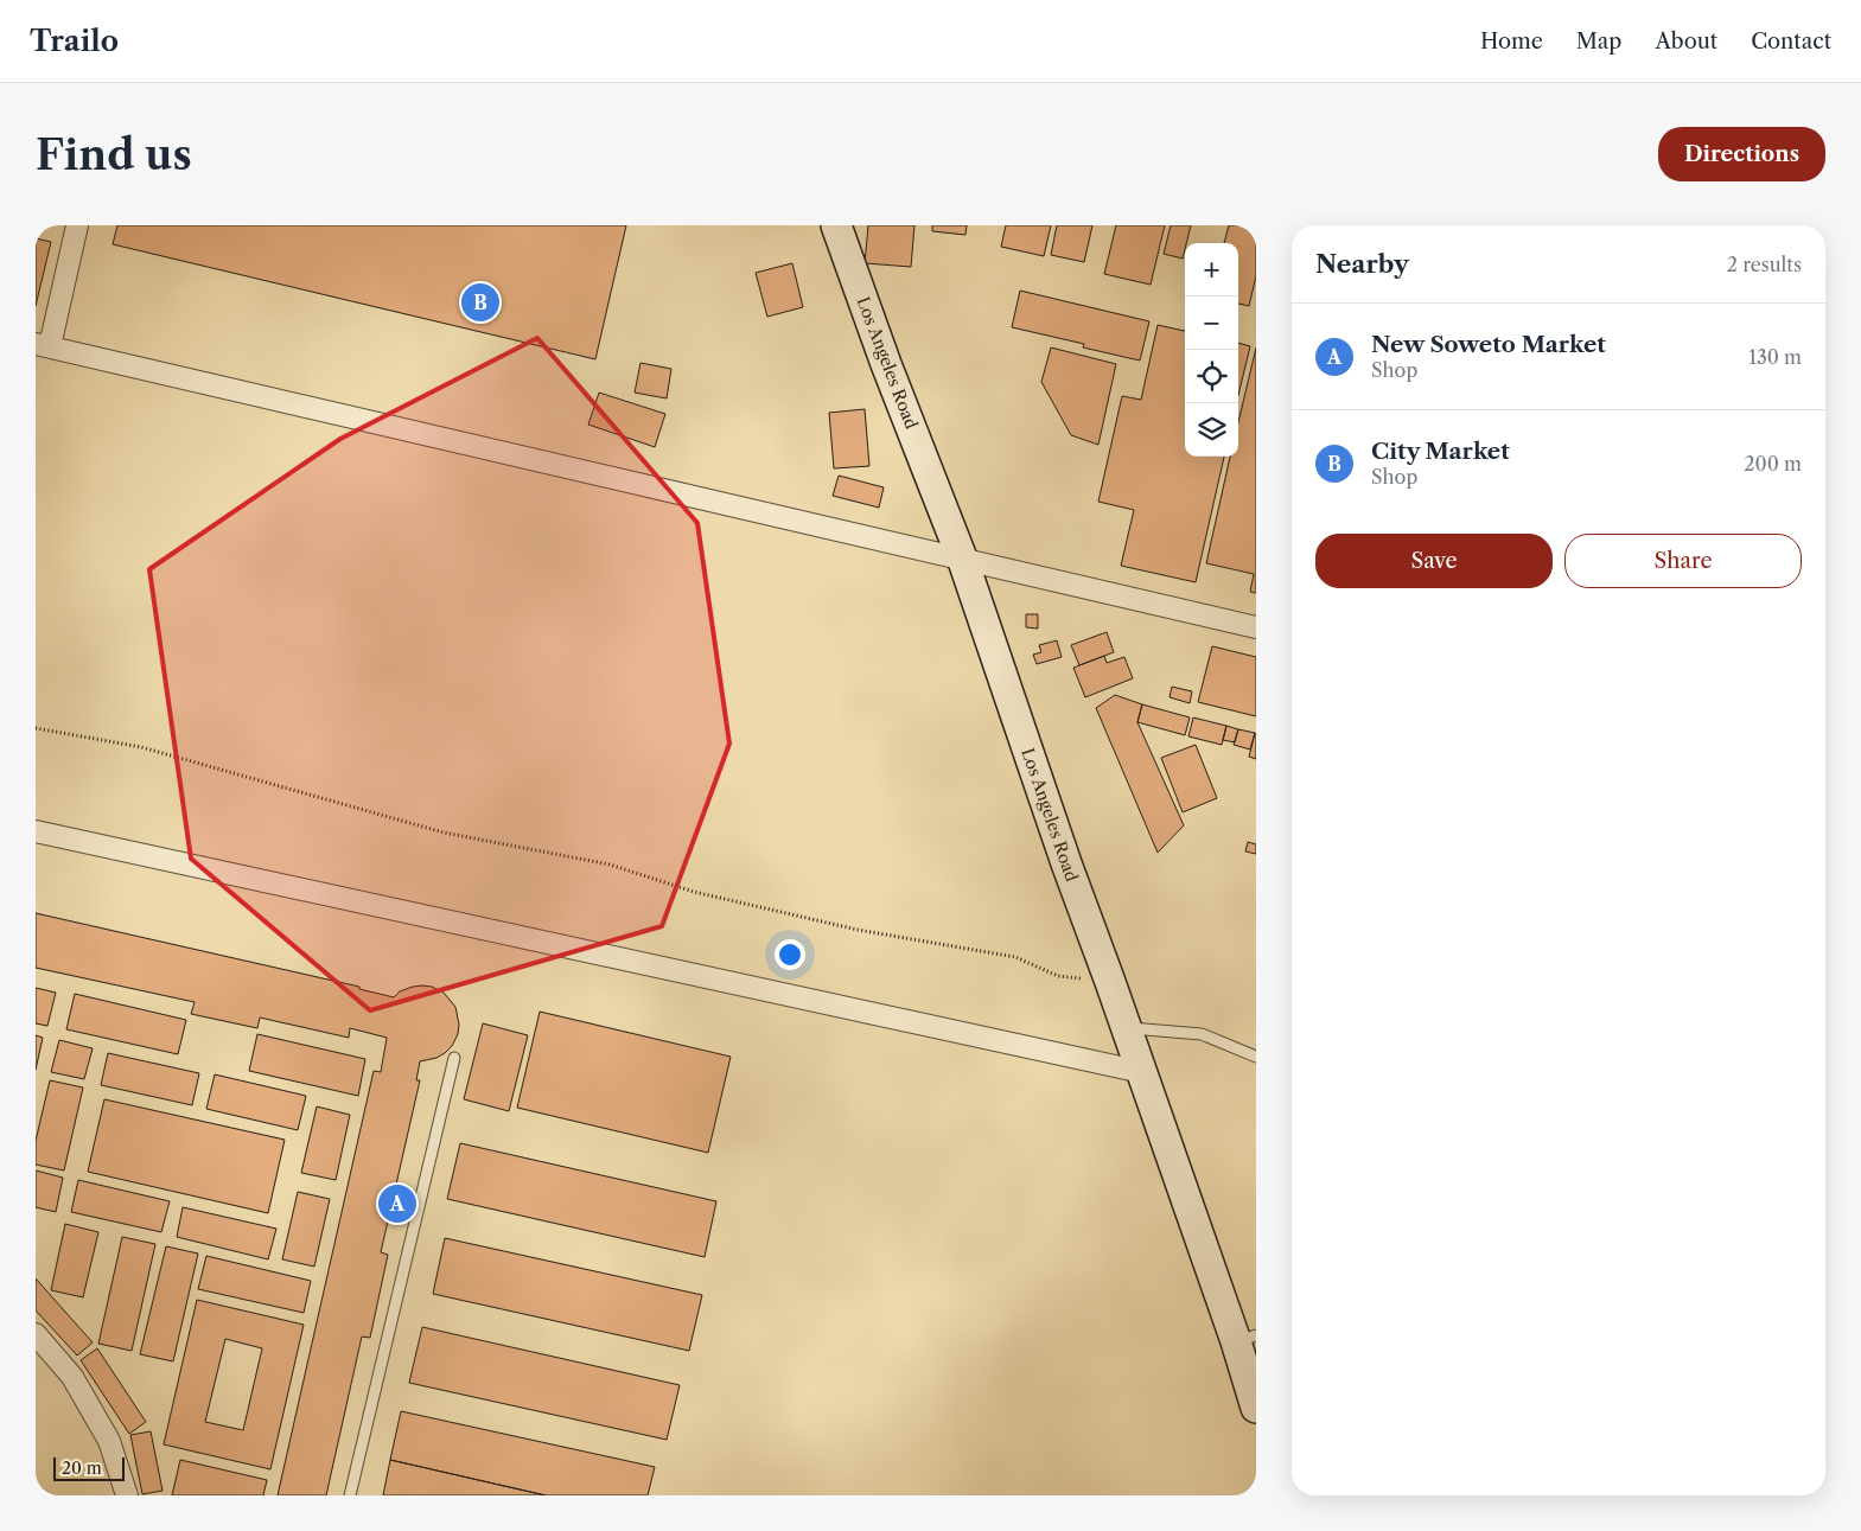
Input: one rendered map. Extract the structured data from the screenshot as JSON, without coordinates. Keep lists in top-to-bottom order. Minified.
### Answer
{"streets":{"main road":["Los Angeles Road"]},"scale_bar":"20 m","page":{"header":"Trailo","nav":["Home","Map","About","Contact"],"buttons":["Directions",["Save","Share"]],"title":"Find us","heading":["Nearby","2 results"],"map_buttons":["+","−"],"pins":["B","A"],"list":[{"mark":"A","name":"New Soweto Market","note":"Shop","value":"130 m"},{"mark":"B","name":"City Market","note":"Shop","value":"200 m"}],"scale":"20 m"}}
